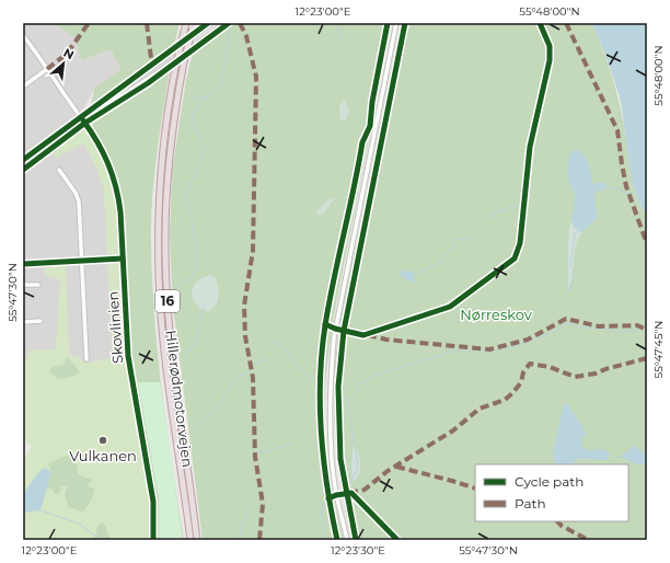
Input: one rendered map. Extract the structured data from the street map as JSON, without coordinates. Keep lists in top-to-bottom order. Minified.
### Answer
{"streets":{"highway":["16","Hillerødmotorvejen"],"street":["Skovlinien"]},"parks":["Nørreskov"],"places":["Vulkanen"],"legend":["Cycle path","Path"],"north":"top right","coordinates":["12°23'00\"E","55°48'00\"N","55°47'30\"N","55°47'45\"N","12°23'30\"E"]}
